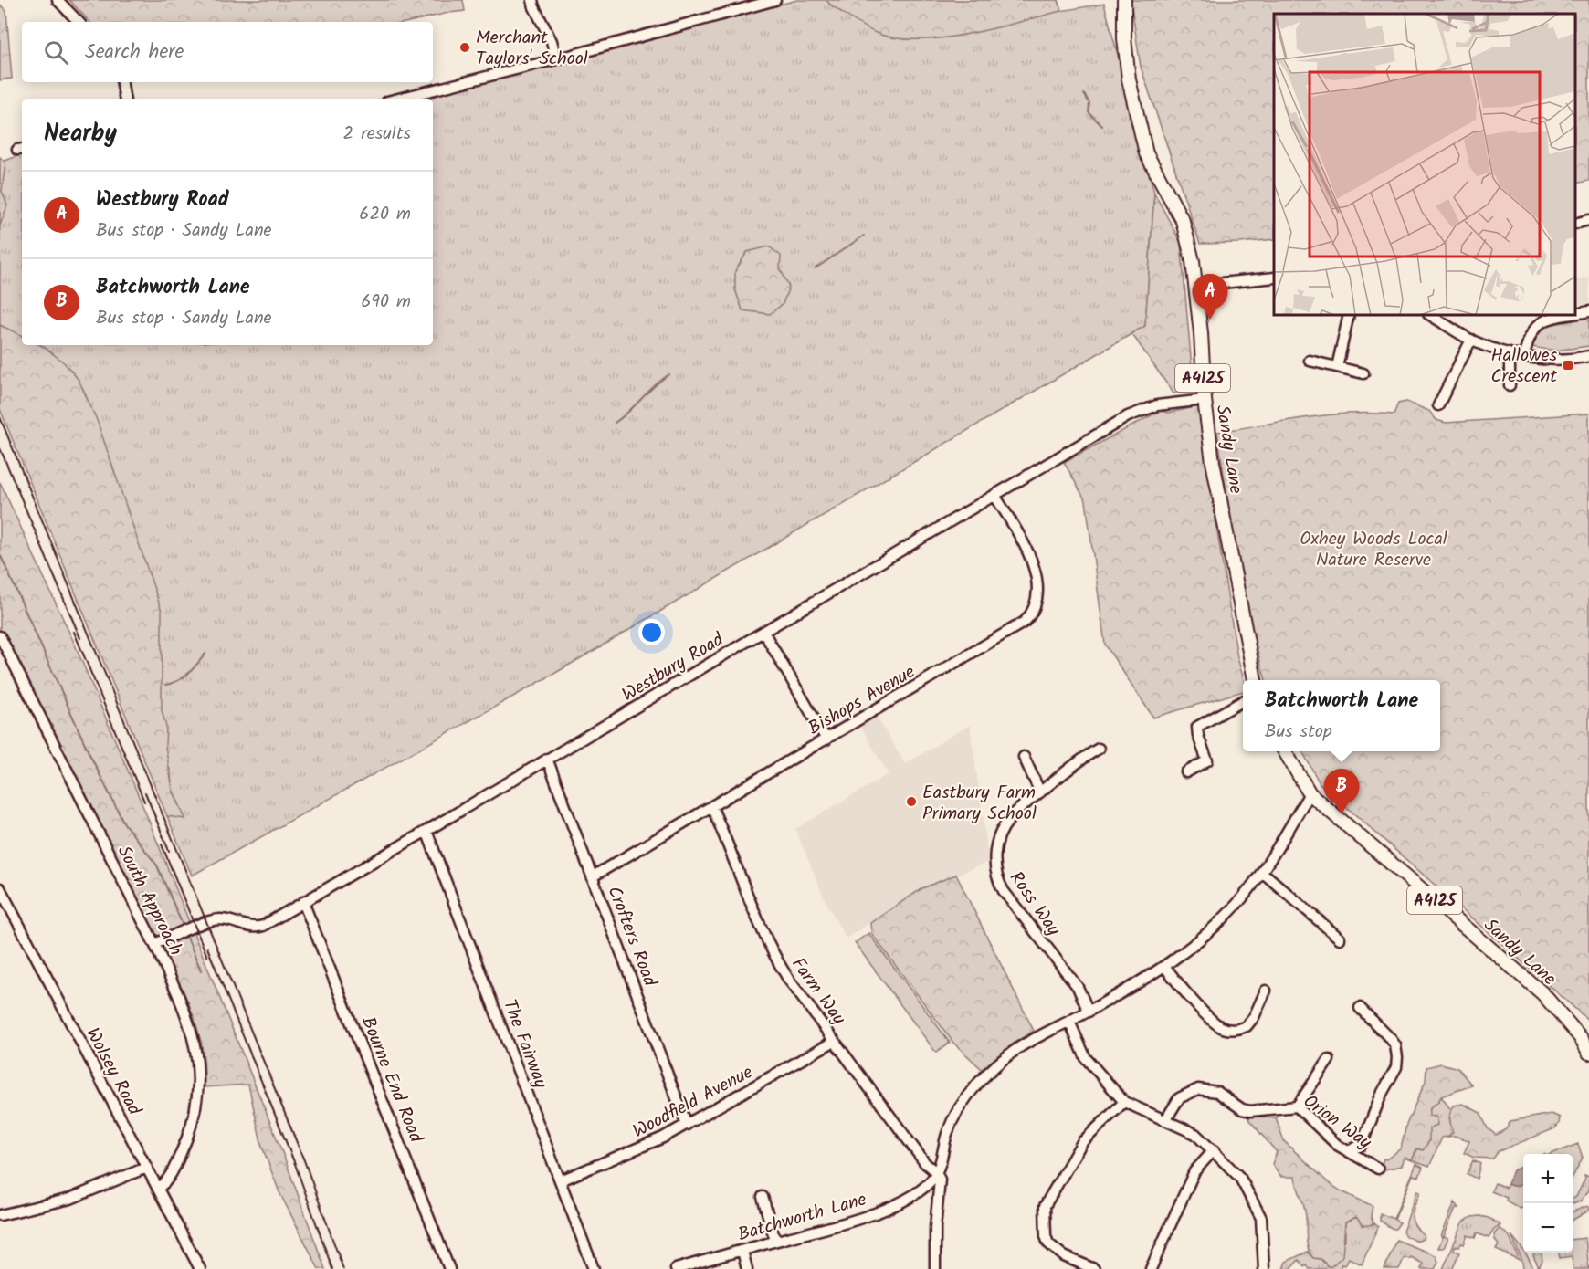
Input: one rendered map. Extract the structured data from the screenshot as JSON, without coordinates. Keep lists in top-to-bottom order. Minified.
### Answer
{"streets":{"main road":["A4125","Sandy Lane"],"street":["Westbury Road","Bishops Avenue","South Approach","Ross Way","Crofters Road","Farm Way","The Fairway","Wolsey Road","Bourne End Road","Woodfield Avenue","Orion Way","Batchworth Lane"]},"crossings":[["Sandy Lane","Westbury Road"],["Sandy Lane","Batchworth Lane"],["Westbury Road","Bishops Avenue"],["Westbury Road","South Approach"],["Westbury Road","Crofters Road"],["Westbury Road","The Fairway"],["Westbury Road","Bourne End Road"],["Bishops Avenue","Crofters Road"],["Bishops Avenue","Farm Way"],["South Approach","Wolsey Road"],["Ross Way","Batchworth Lane"],["Crofters Road","Woodfield Avenue"],["Farm Way","Woodfield Avenue"],["Farm Way","Batchworth Lane"],["The Fairway","Woodfield Avenue"]],"parks":["Oxhey Woods Local Nature Reserve"],"places":{"other":["Merchant Taylors' School","Eastbury Farm Primary School"],"transit":["Hallowes Crescent"]},"page":{"search":"Search here","heading":["Nearby","2 results"],"list":[{"mark":"A","name":"Westbury Road","note":"Bus stop · Sandy Lane","value":"620 m"},{"mark":"B","name":"Batchworth Lane","note":"Bus stop · Sandy Lane","value":"690 m"}],"pins":["A","B"],"popup":["Batchworth Lane","Bus stop"],"map_buttons":["+","−"]}}
